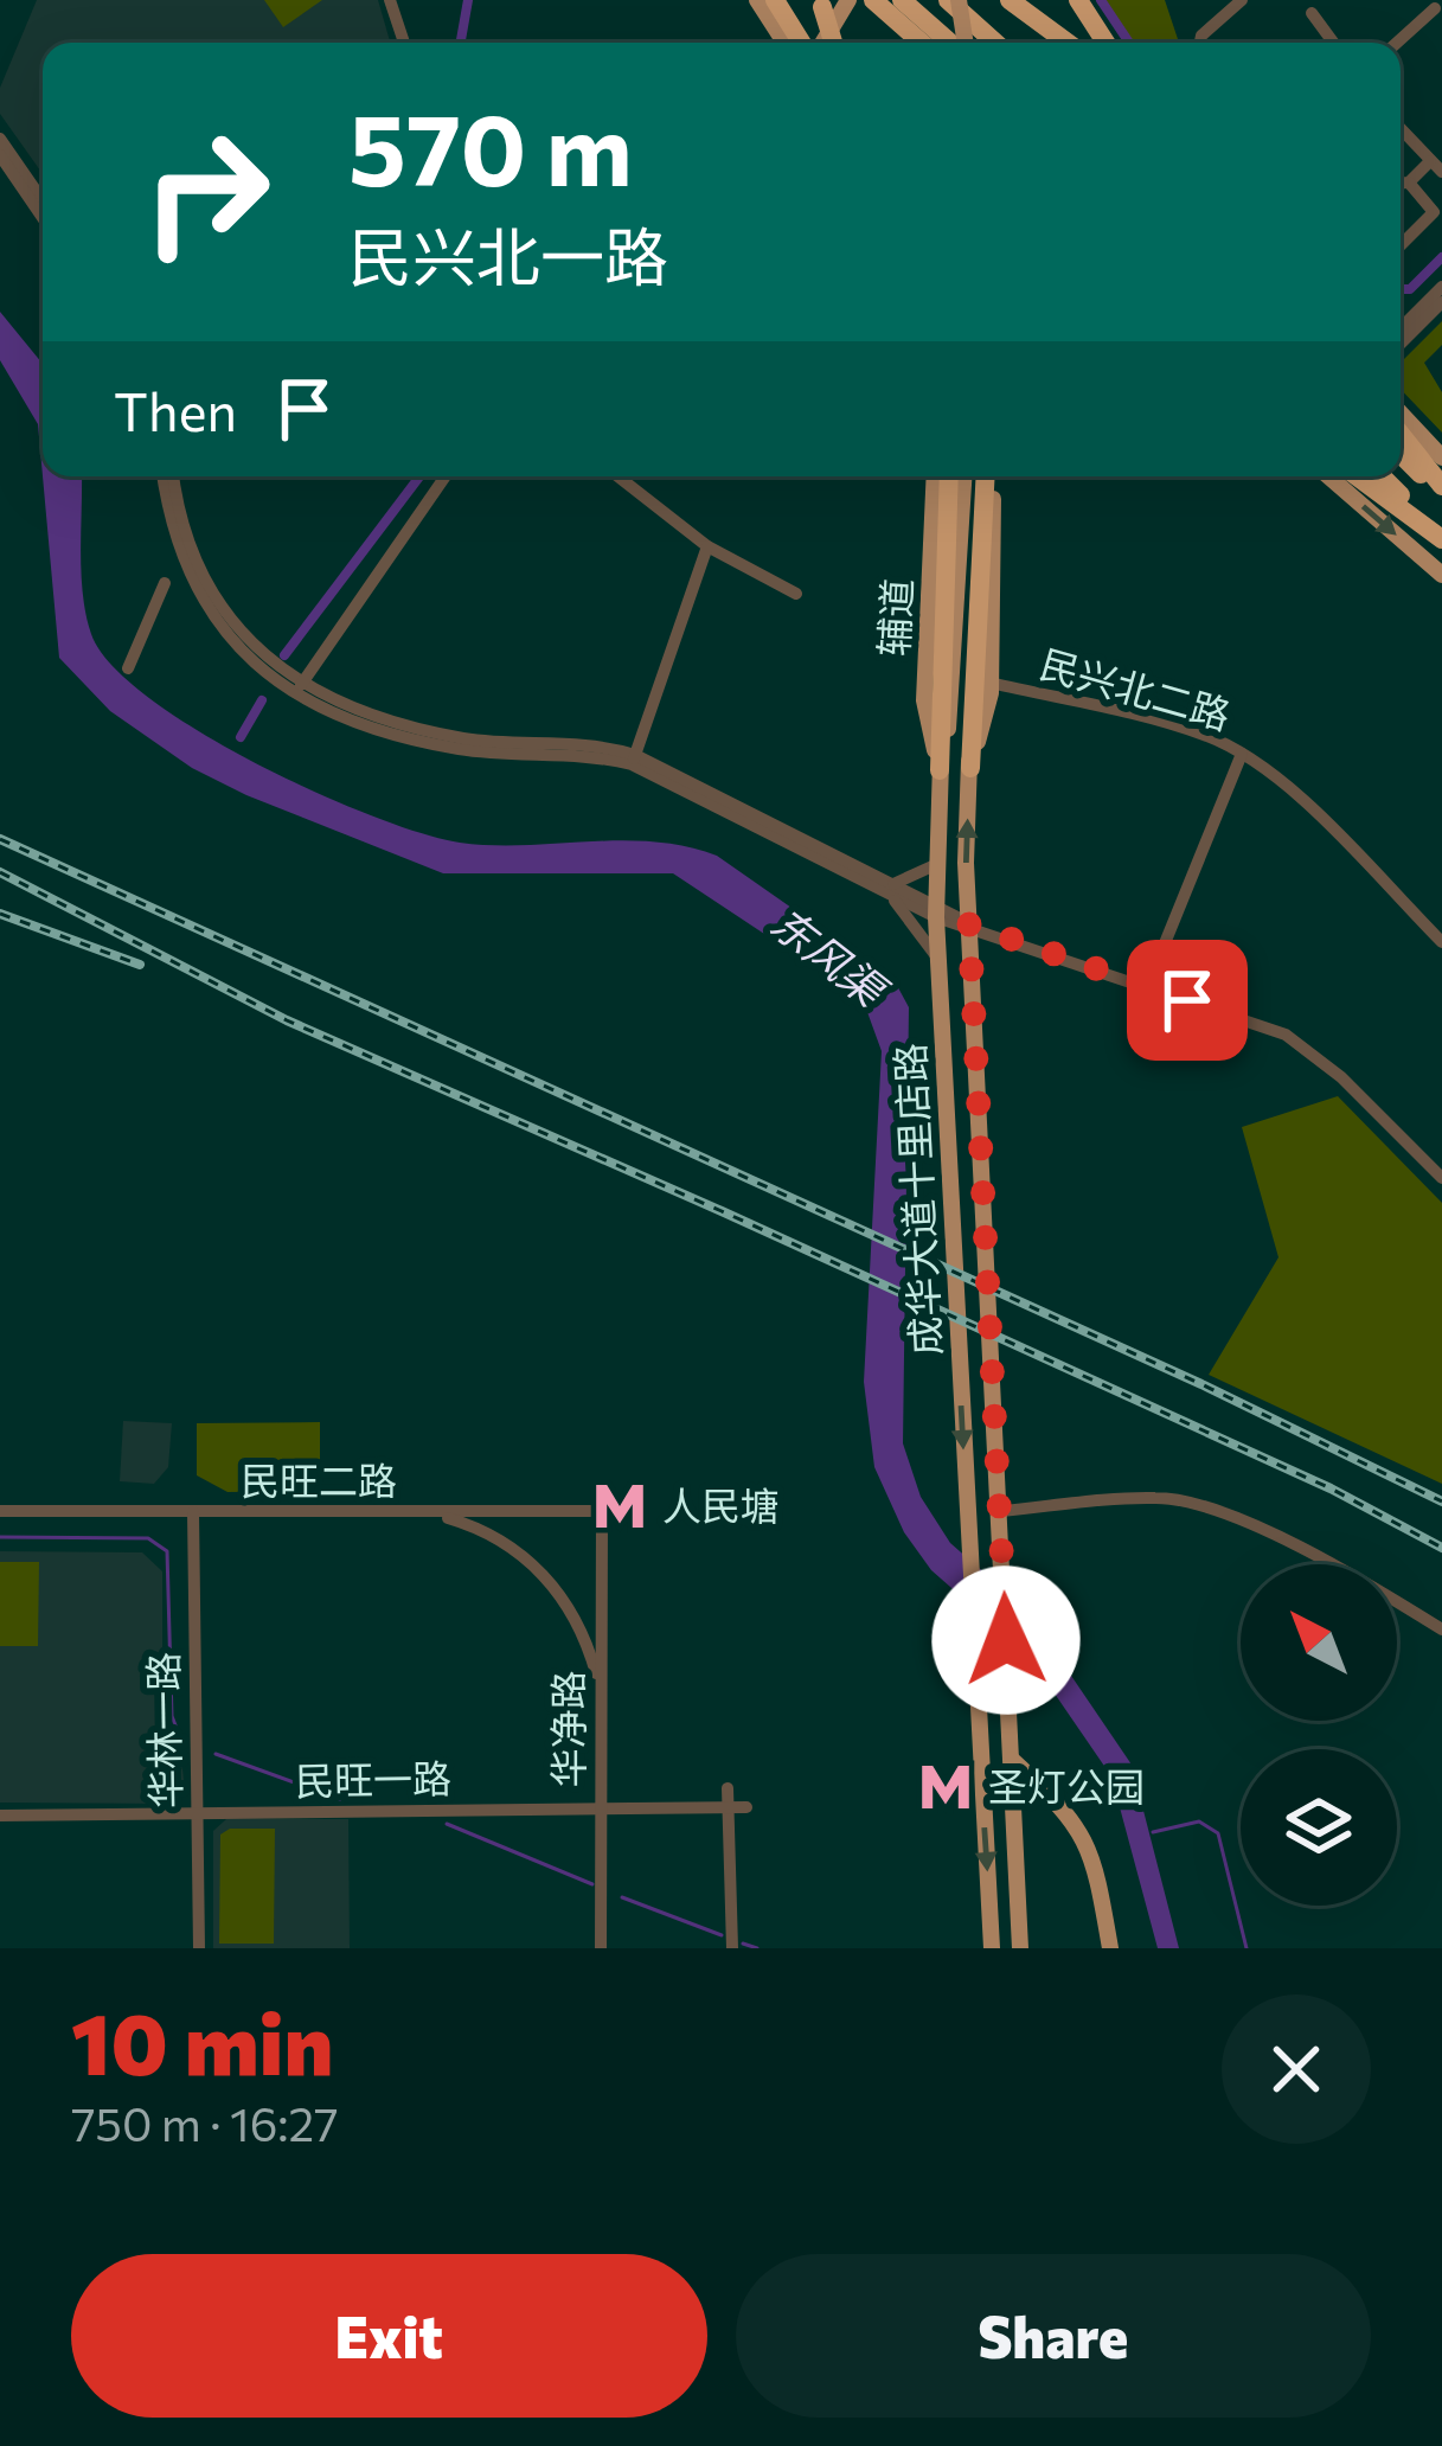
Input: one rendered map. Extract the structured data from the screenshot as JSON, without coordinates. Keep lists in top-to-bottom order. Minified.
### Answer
{"streets":{"main road":["辅道","成华大道十里店路"],"street":["民兴北二路","民旺二路","华净路","华林一路","民旺一路"]},"crossings":[["辅道","成华大道十里店路"],["民旺二路","华净路"],["民旺二路","华林一路"],["华净路","民旺一路"],["华林一路","民旺一路"]],"water":["东风渠"],"places":{"metro station":["人民塘","圣灯公园"]},"north":"top left","page":{"turn":["570 m","民兴北一路"],"then":"Then","heading":["10 min","750 m · 16:27"],"buttons":["Exit","Share"]}}
